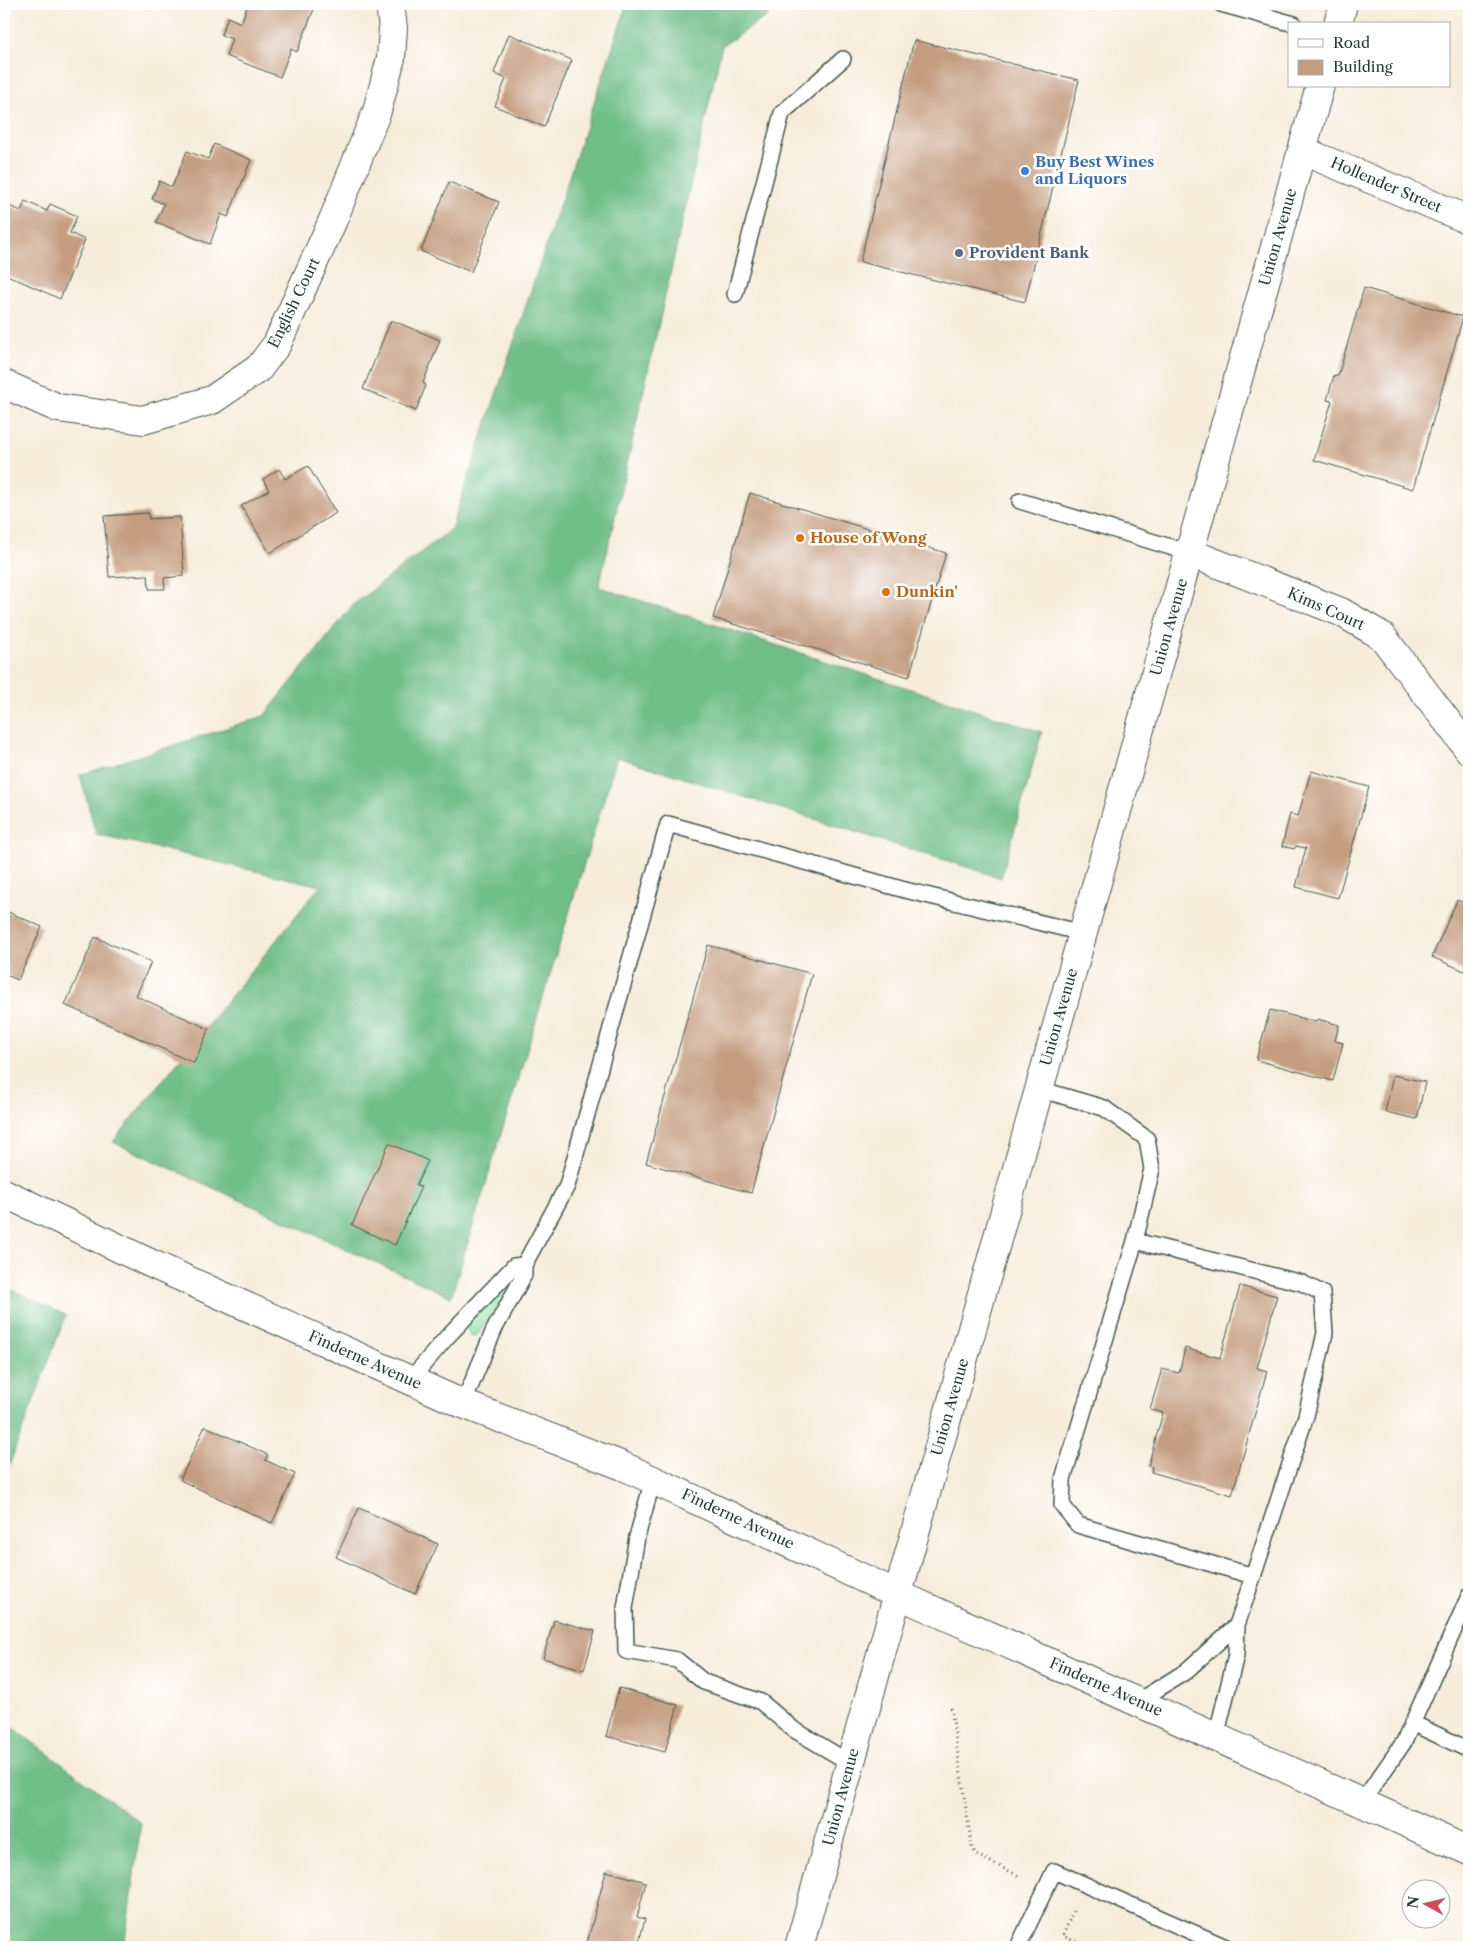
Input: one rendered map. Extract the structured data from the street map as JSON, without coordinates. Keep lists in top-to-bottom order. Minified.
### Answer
{"streets":{"street":["Hollender Street","Union Avenue","English Court","Kims Court","Finderne Avenue"]},"crossings":[["Hollender Street","Union Avenue"],["Union Avenue","Kims Court"],["Union Avenue","Finderne Avenue"]],"places":["Buy Best Wines and Liquors","Provident Bank","House of Wong","Dunkin'"],"legend":["Road","Building"],"north":"left"}
